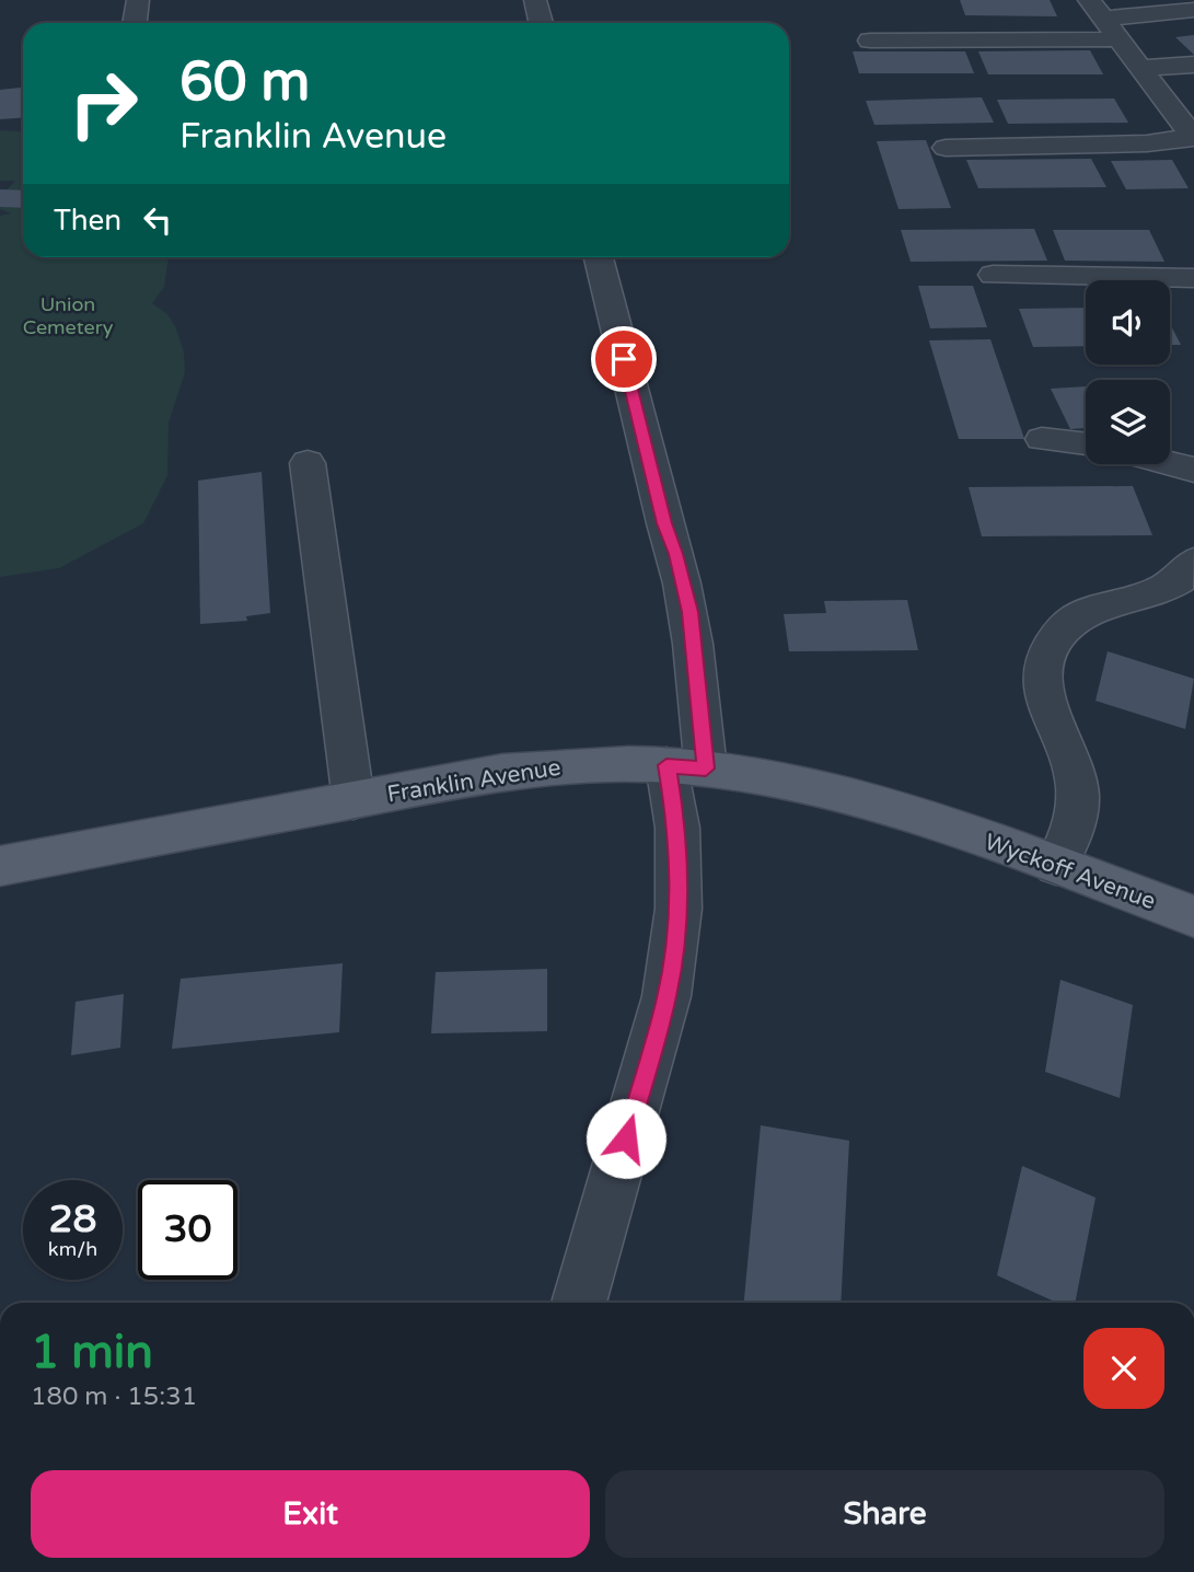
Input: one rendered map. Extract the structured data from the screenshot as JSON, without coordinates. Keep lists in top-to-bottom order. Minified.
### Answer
{"streets":{"main road":["Franklin Avenue","Wyckoff Avenue"]},"crossings":[["Franklin Avenue","Wyckoff Avenue"]],"parks":["Union Cemetery"],"page":{"turn":["60 m","Franklin Avenue"],"then":"Then","speed":"28 km/h","limit":"30","heading":["1 min","180 m · 15:31"],"buttons":["Exit","Share"]}}
